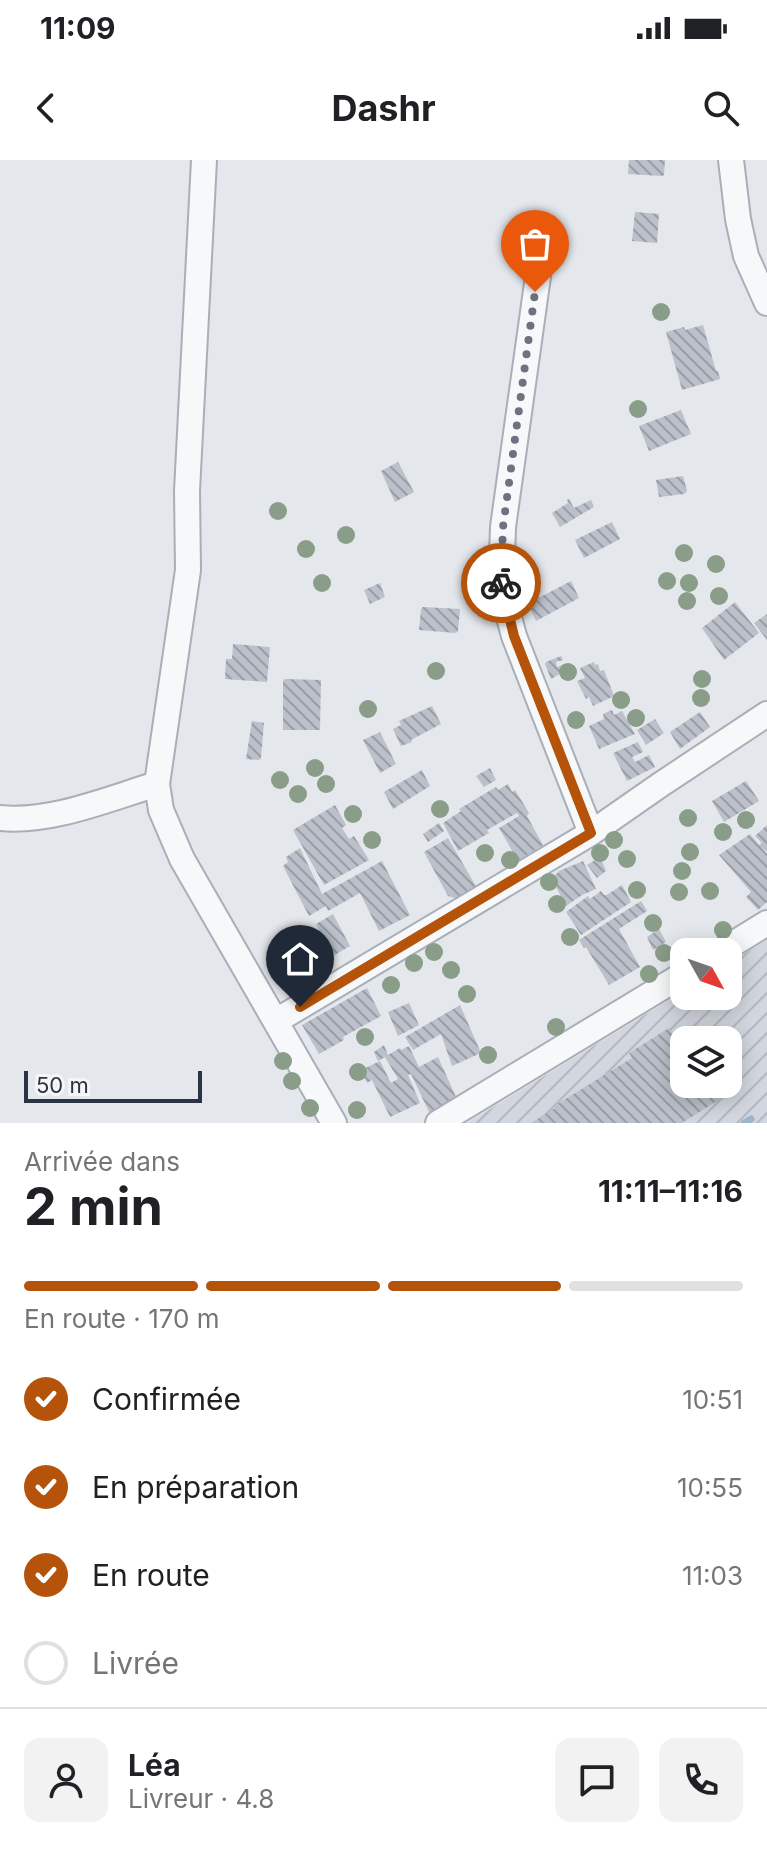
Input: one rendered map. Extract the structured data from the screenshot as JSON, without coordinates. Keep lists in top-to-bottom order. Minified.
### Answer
{"scale_bar":"50 m","north":"bottom right","page":{"status":"11:09","header":"Dashr","scale":"50 m","heading":["2 min","Arrivée dans","11:11–11:16"],"panel":["Léa","Livreur · 4.8"],"bar":"En route · 170 m","list":[["Confirmée","10:51"],["En préparation","10:55"],["En route","11:03"],"Livrée"]}}
